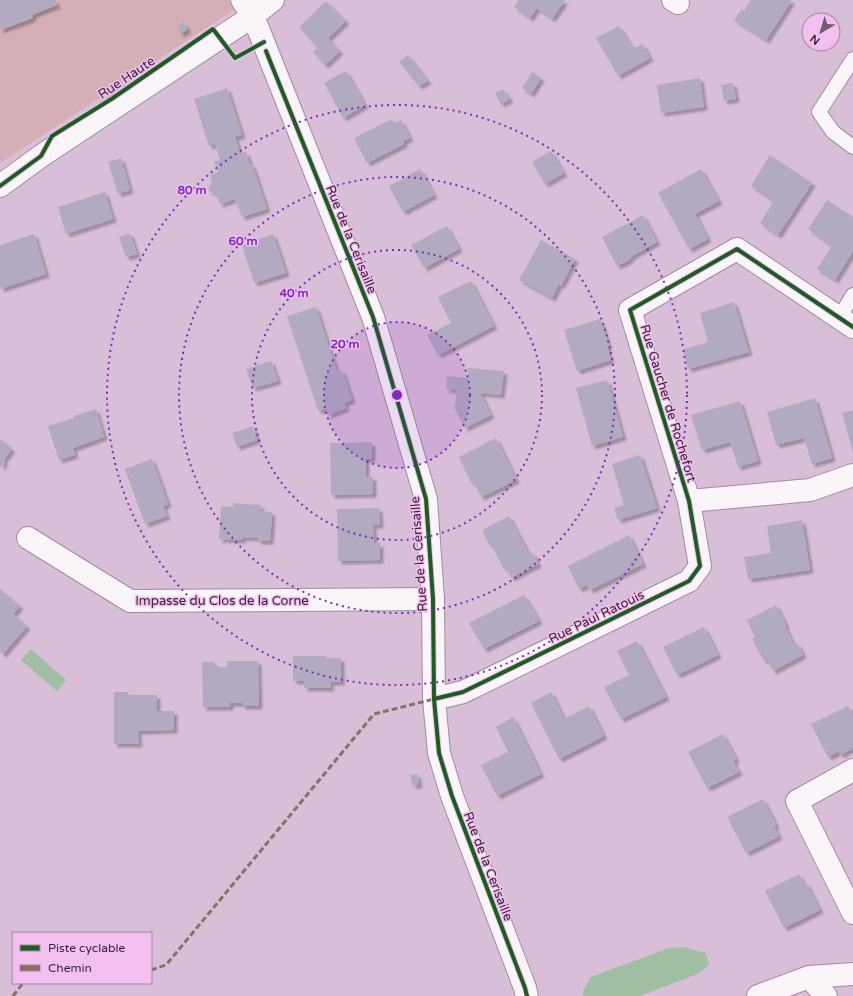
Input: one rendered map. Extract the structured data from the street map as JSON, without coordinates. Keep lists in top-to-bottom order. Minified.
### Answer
{"streets":{"street":["Rue Haute","Rue de la Cerisaille","Rue Gaucher de Rochefort","Impasse du Clos de la Corne","Rue Paul Ratouis"]},"crossings":[["Rue Haute","Rue de la Cerisaille"],["Rue de la Cerisaille","Impasse du Clos de la Corne"],["Rue de la Cerisaille","Rue Paul Ratouis"],["Rue Gaucher de Rochefort","Rue Paul Ratouis"]],"legend":["Piste cyclable","Chemin"],"north":"bottom left","rings":["80 m","60 m","40 m","20 m"]}
